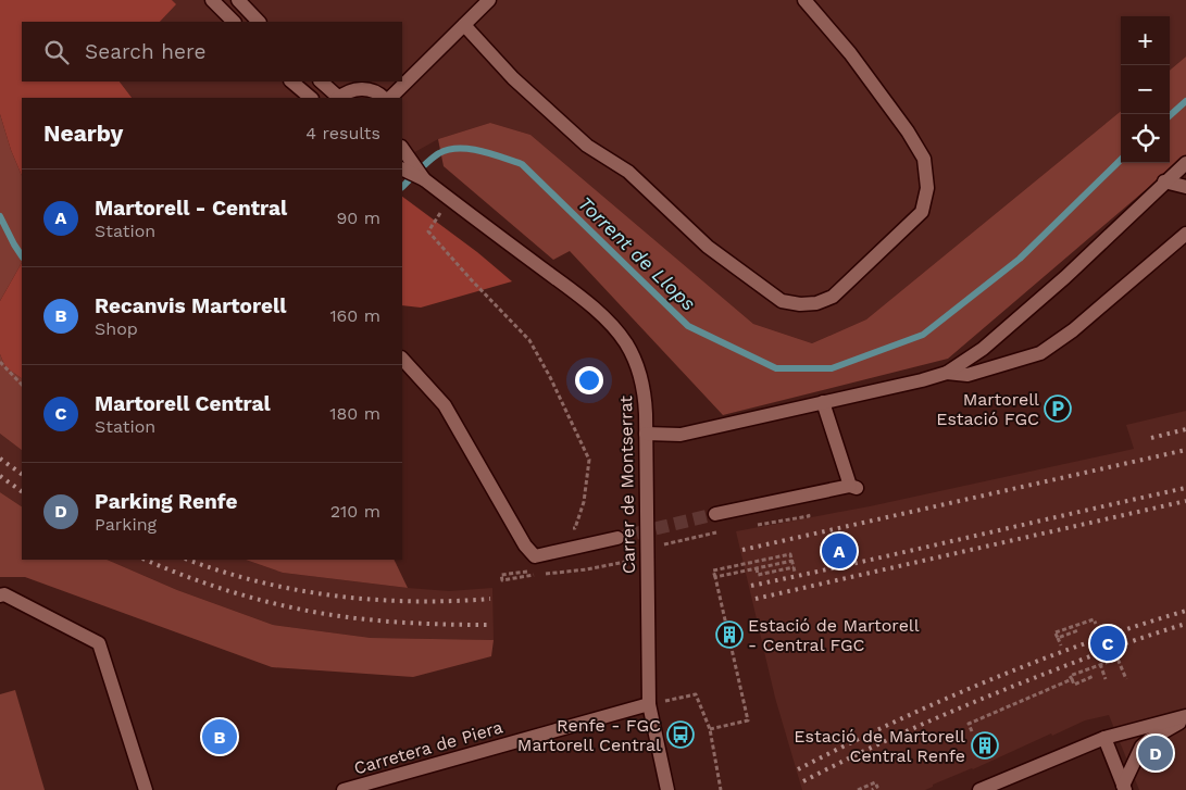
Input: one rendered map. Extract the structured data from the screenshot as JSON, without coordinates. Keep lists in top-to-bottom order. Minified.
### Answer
{"streets":{"street":["Carrer de Montserrat","Carretera de Piera"]},"crossings":[["Carrer de Montserrat","Carretera de Piera"]],"water":["Torrent de Llops"],"places":{"parking":["Martorell Estació FGC"],"building":["Estació de Martorell - Central FGC","Estació de Martorell Central Renfe"],"bus stop":["Renfe - FGC Martorell Central"]},"page":{"map_buttons":["+","−"],"search":"Search here","heading":["Nearby","4 results"],"list":[{"mark":"A","name":"Martorell - Central","note":"Station","value":"90 m"},{"mark":"B","name":"Recanvis Martorell","note":"Shop","value":"160 m"},{"mark":"C","name":"Martorell Central","note":"Station","value":"180 m"},{"mark":"D","name":"Parking Renfe","note":"Parking","value":"210 m"}],"pins":["A","C","B","D"]}}
